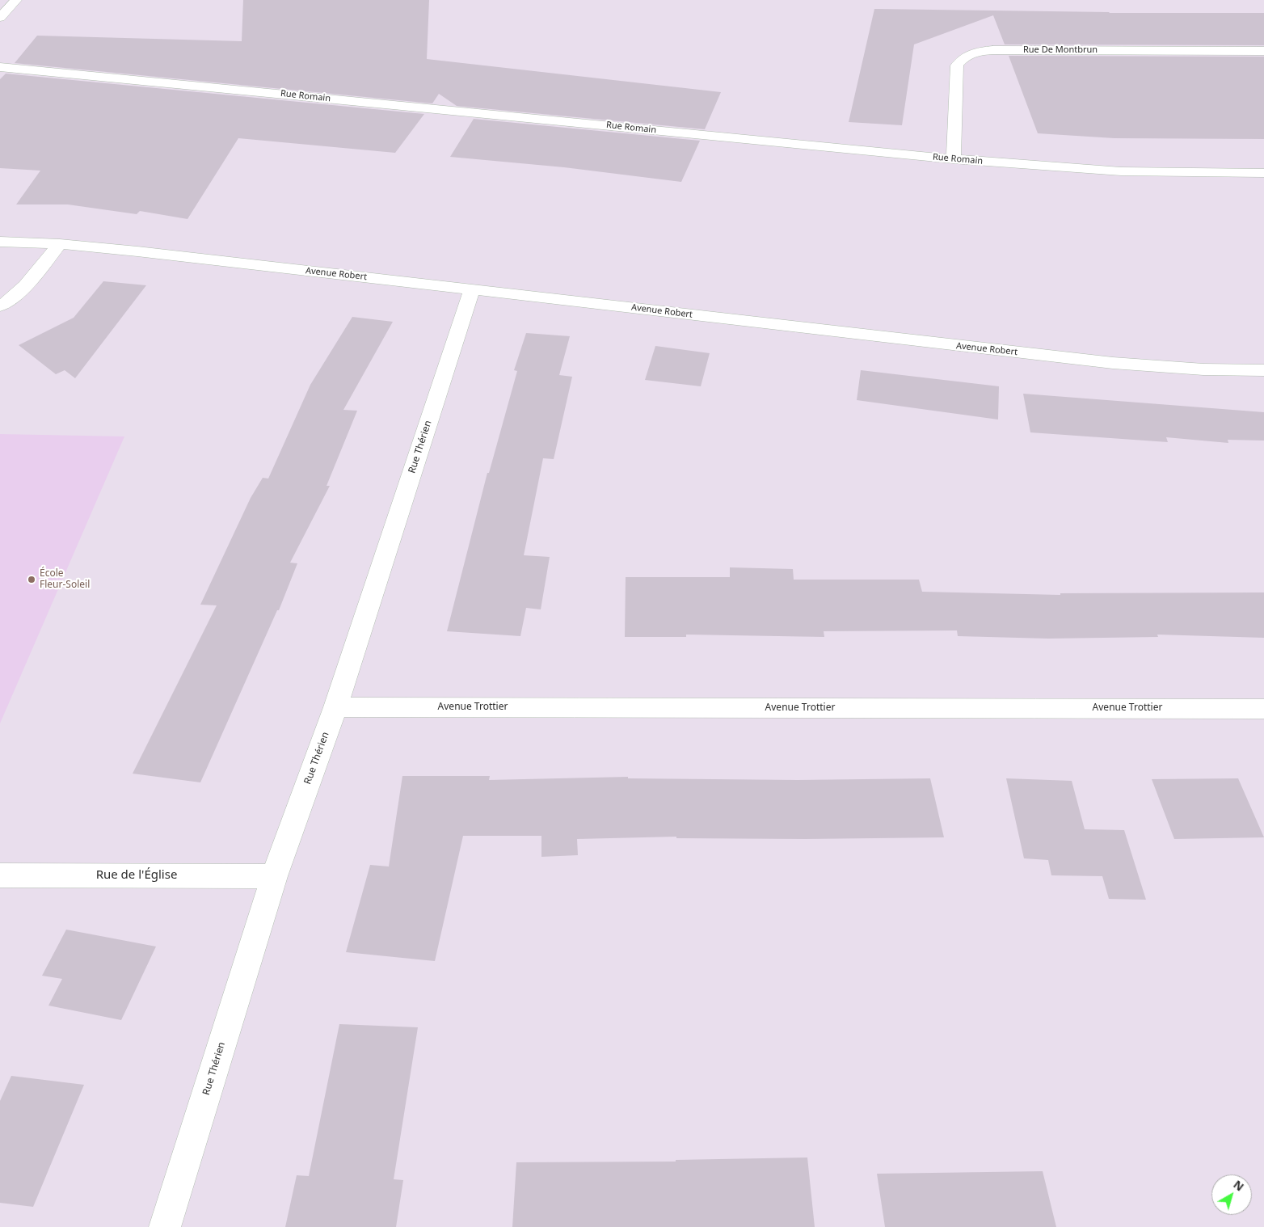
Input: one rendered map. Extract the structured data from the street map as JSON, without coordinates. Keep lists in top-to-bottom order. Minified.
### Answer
{"streets":{"street":["Rue De Montbrun","Rue Romain","Avenue Robert","Rue Thérien","Avenue Trottier","Rue de l'Église"]},"crossings":[["Rue De Montbrun","Rue Romain"],["Avenue Robert","Rue Thérien"],["Rue Thérien","Avenue Trottier"],["Rue Thérien","Rue de l'Église"]],"places":["École Fleur-Soleil"],"north":"top right"}
